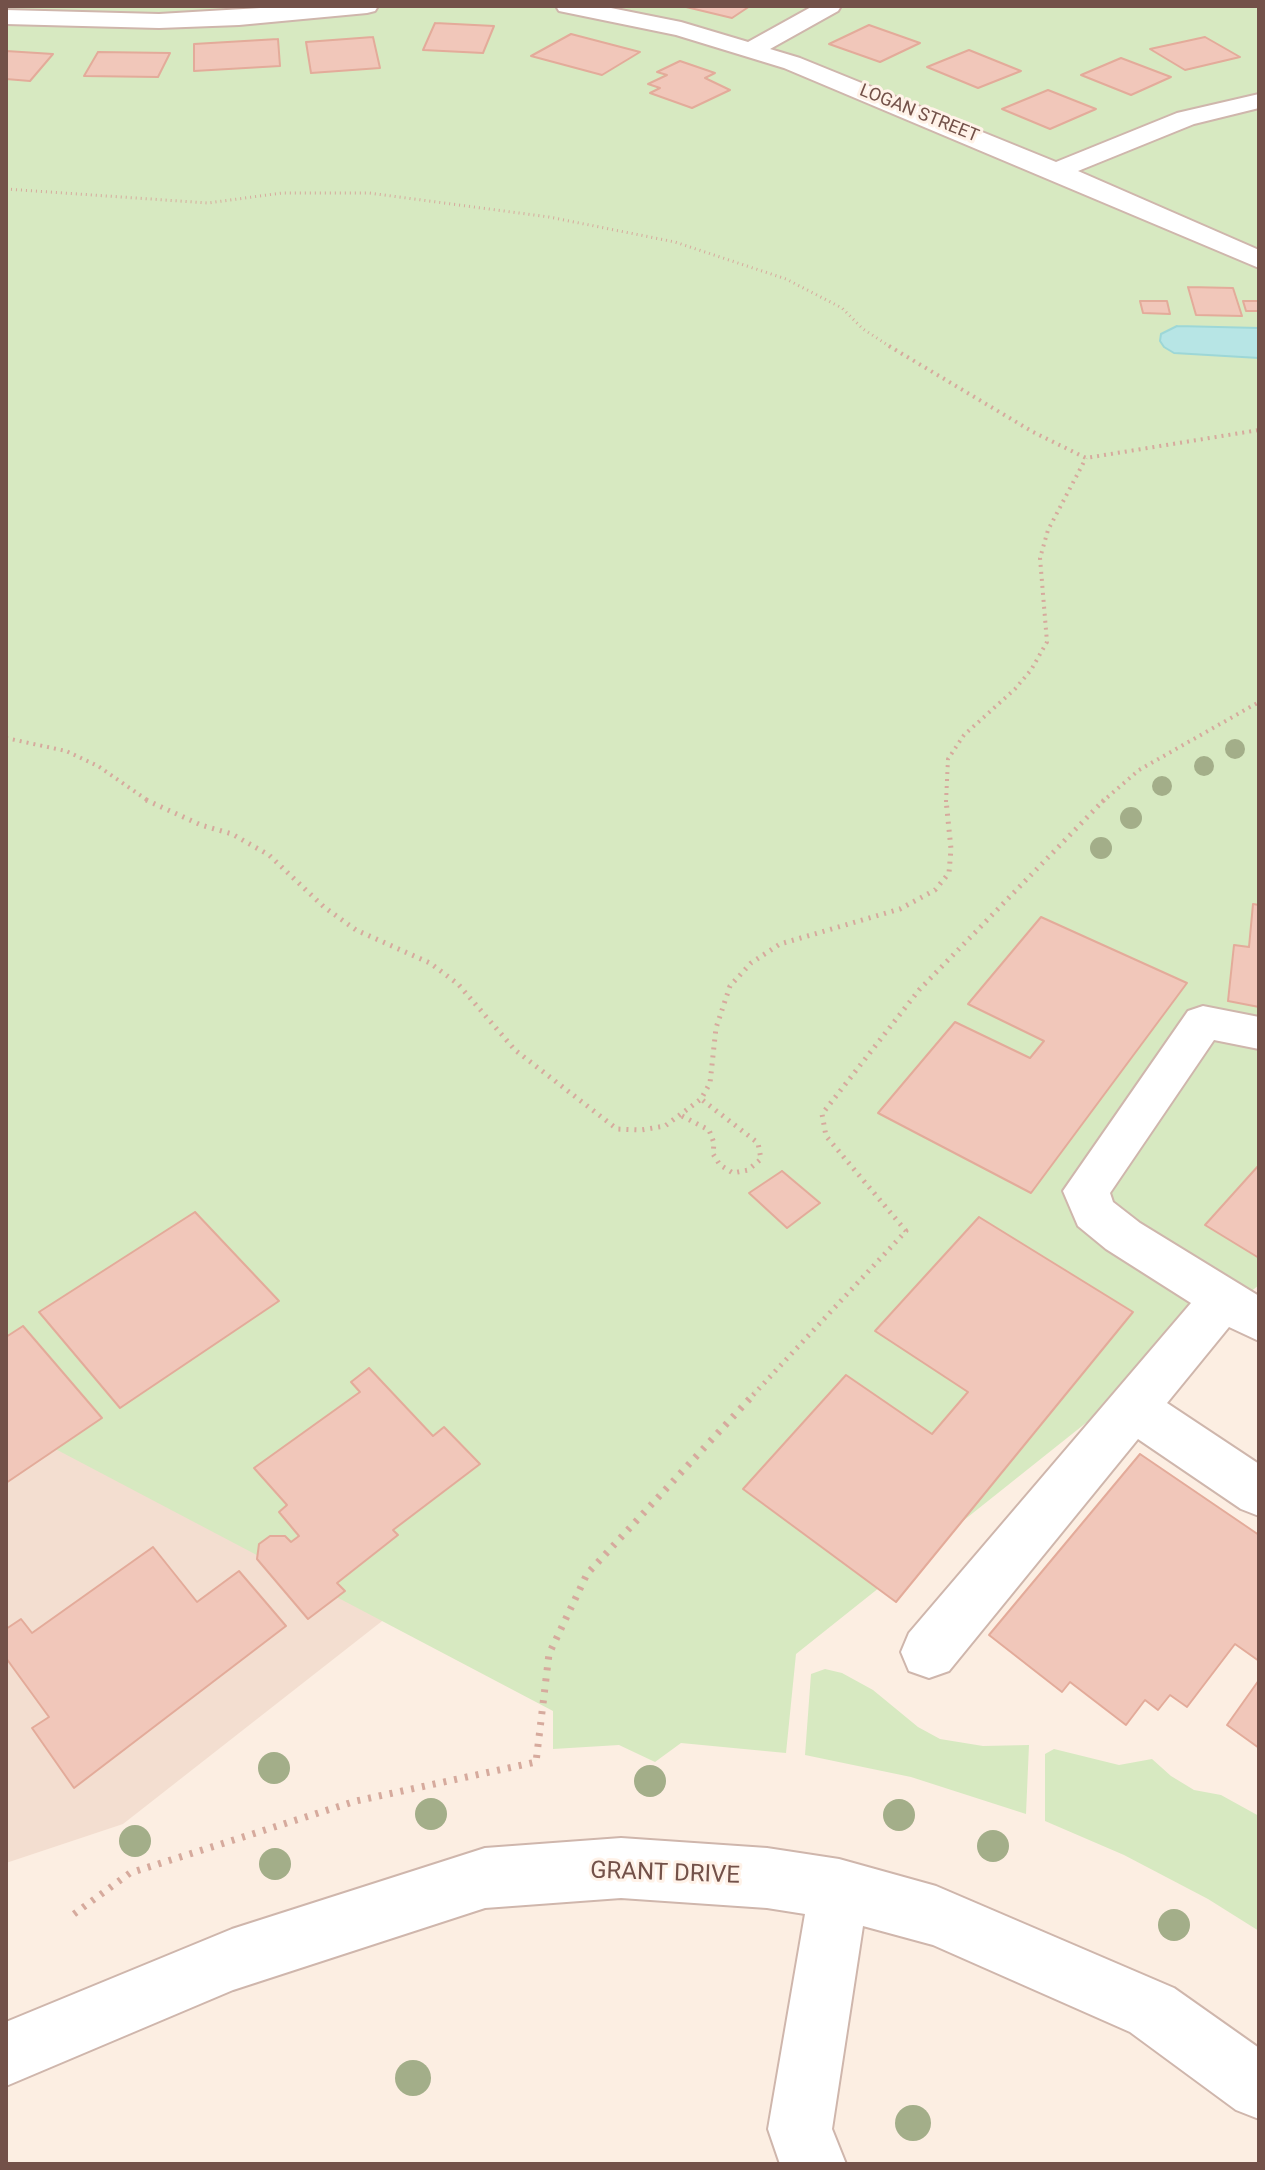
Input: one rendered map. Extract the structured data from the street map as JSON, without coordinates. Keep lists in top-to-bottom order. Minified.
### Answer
{"streets":{"street":["LOGAN STREET","GRANT DRIVE"]}}
